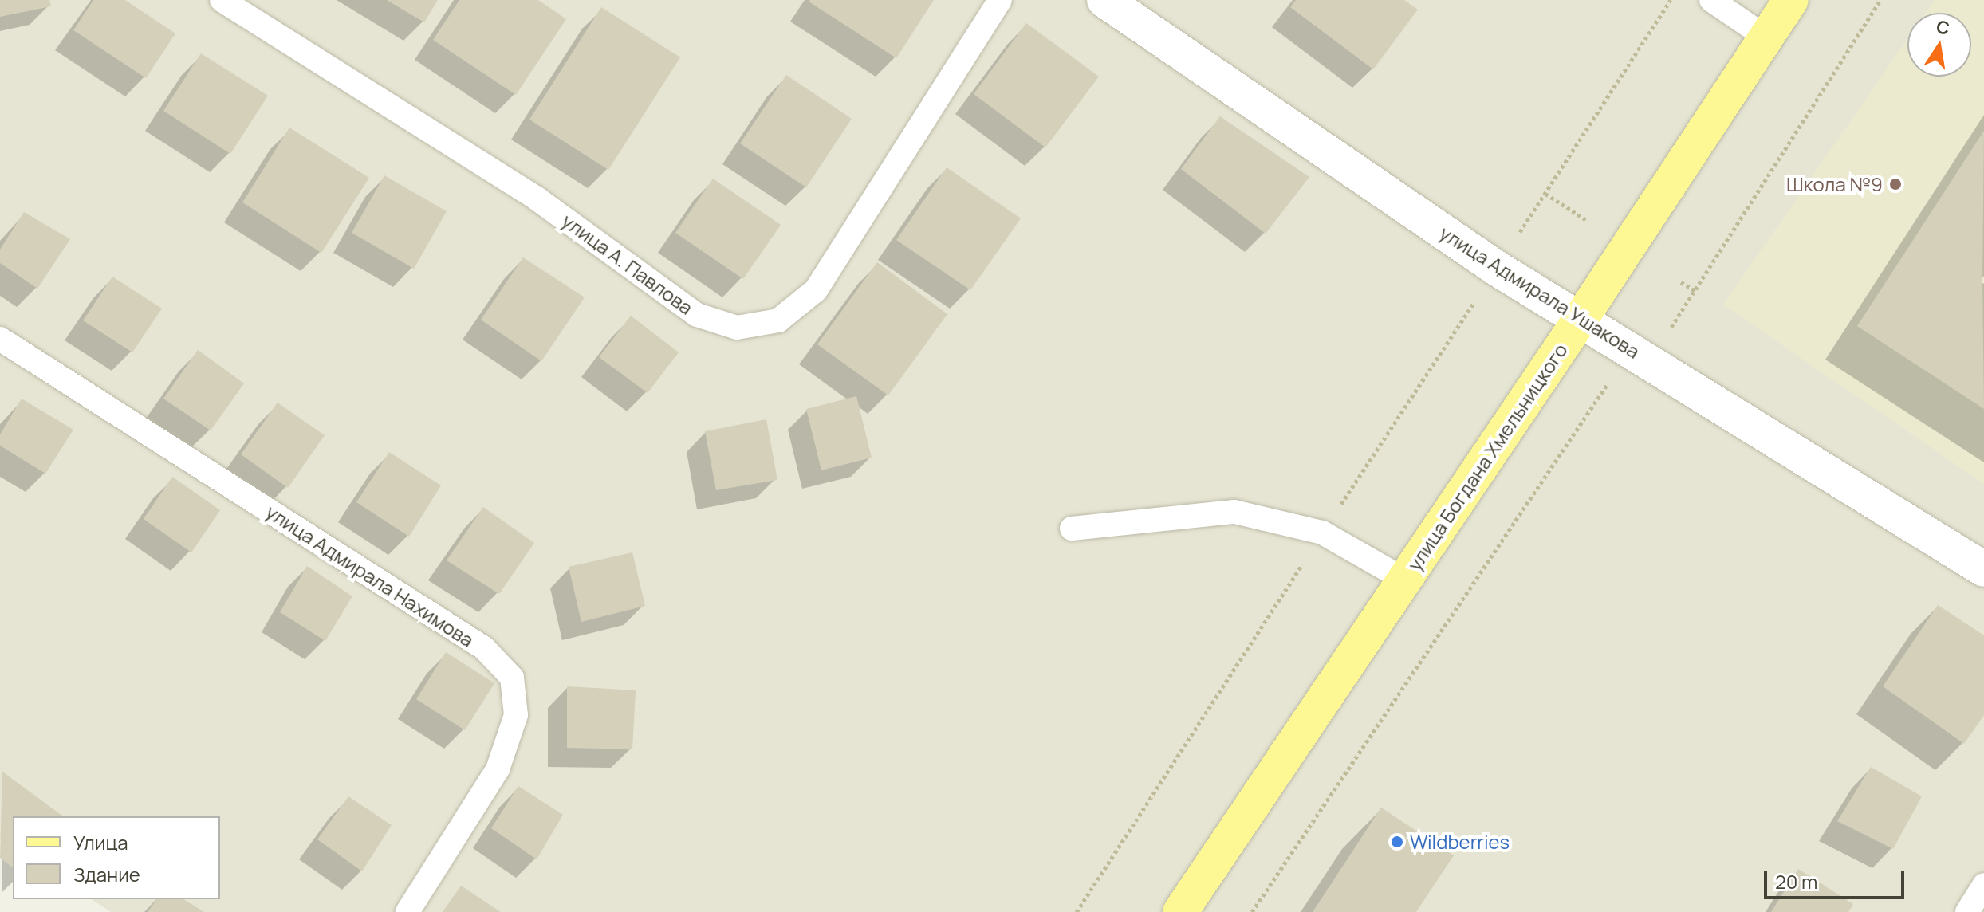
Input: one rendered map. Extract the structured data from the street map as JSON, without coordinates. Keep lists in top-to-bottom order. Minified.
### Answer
{"streets":{"main road":["улица Богдана Хмельницкого"],"street":["улица Адмирала Ушакова"],"lane":["улица А. Павлова","улица Адмирала Нахимова"]},"crossings":[["улица Адмирала Ушакова","улица Богдана Хмельницкого"]],"places":["Школа №9","Wildberries"],"legend":["Улица","Здание"],"scale_bar":"20 m","north":"top"}
